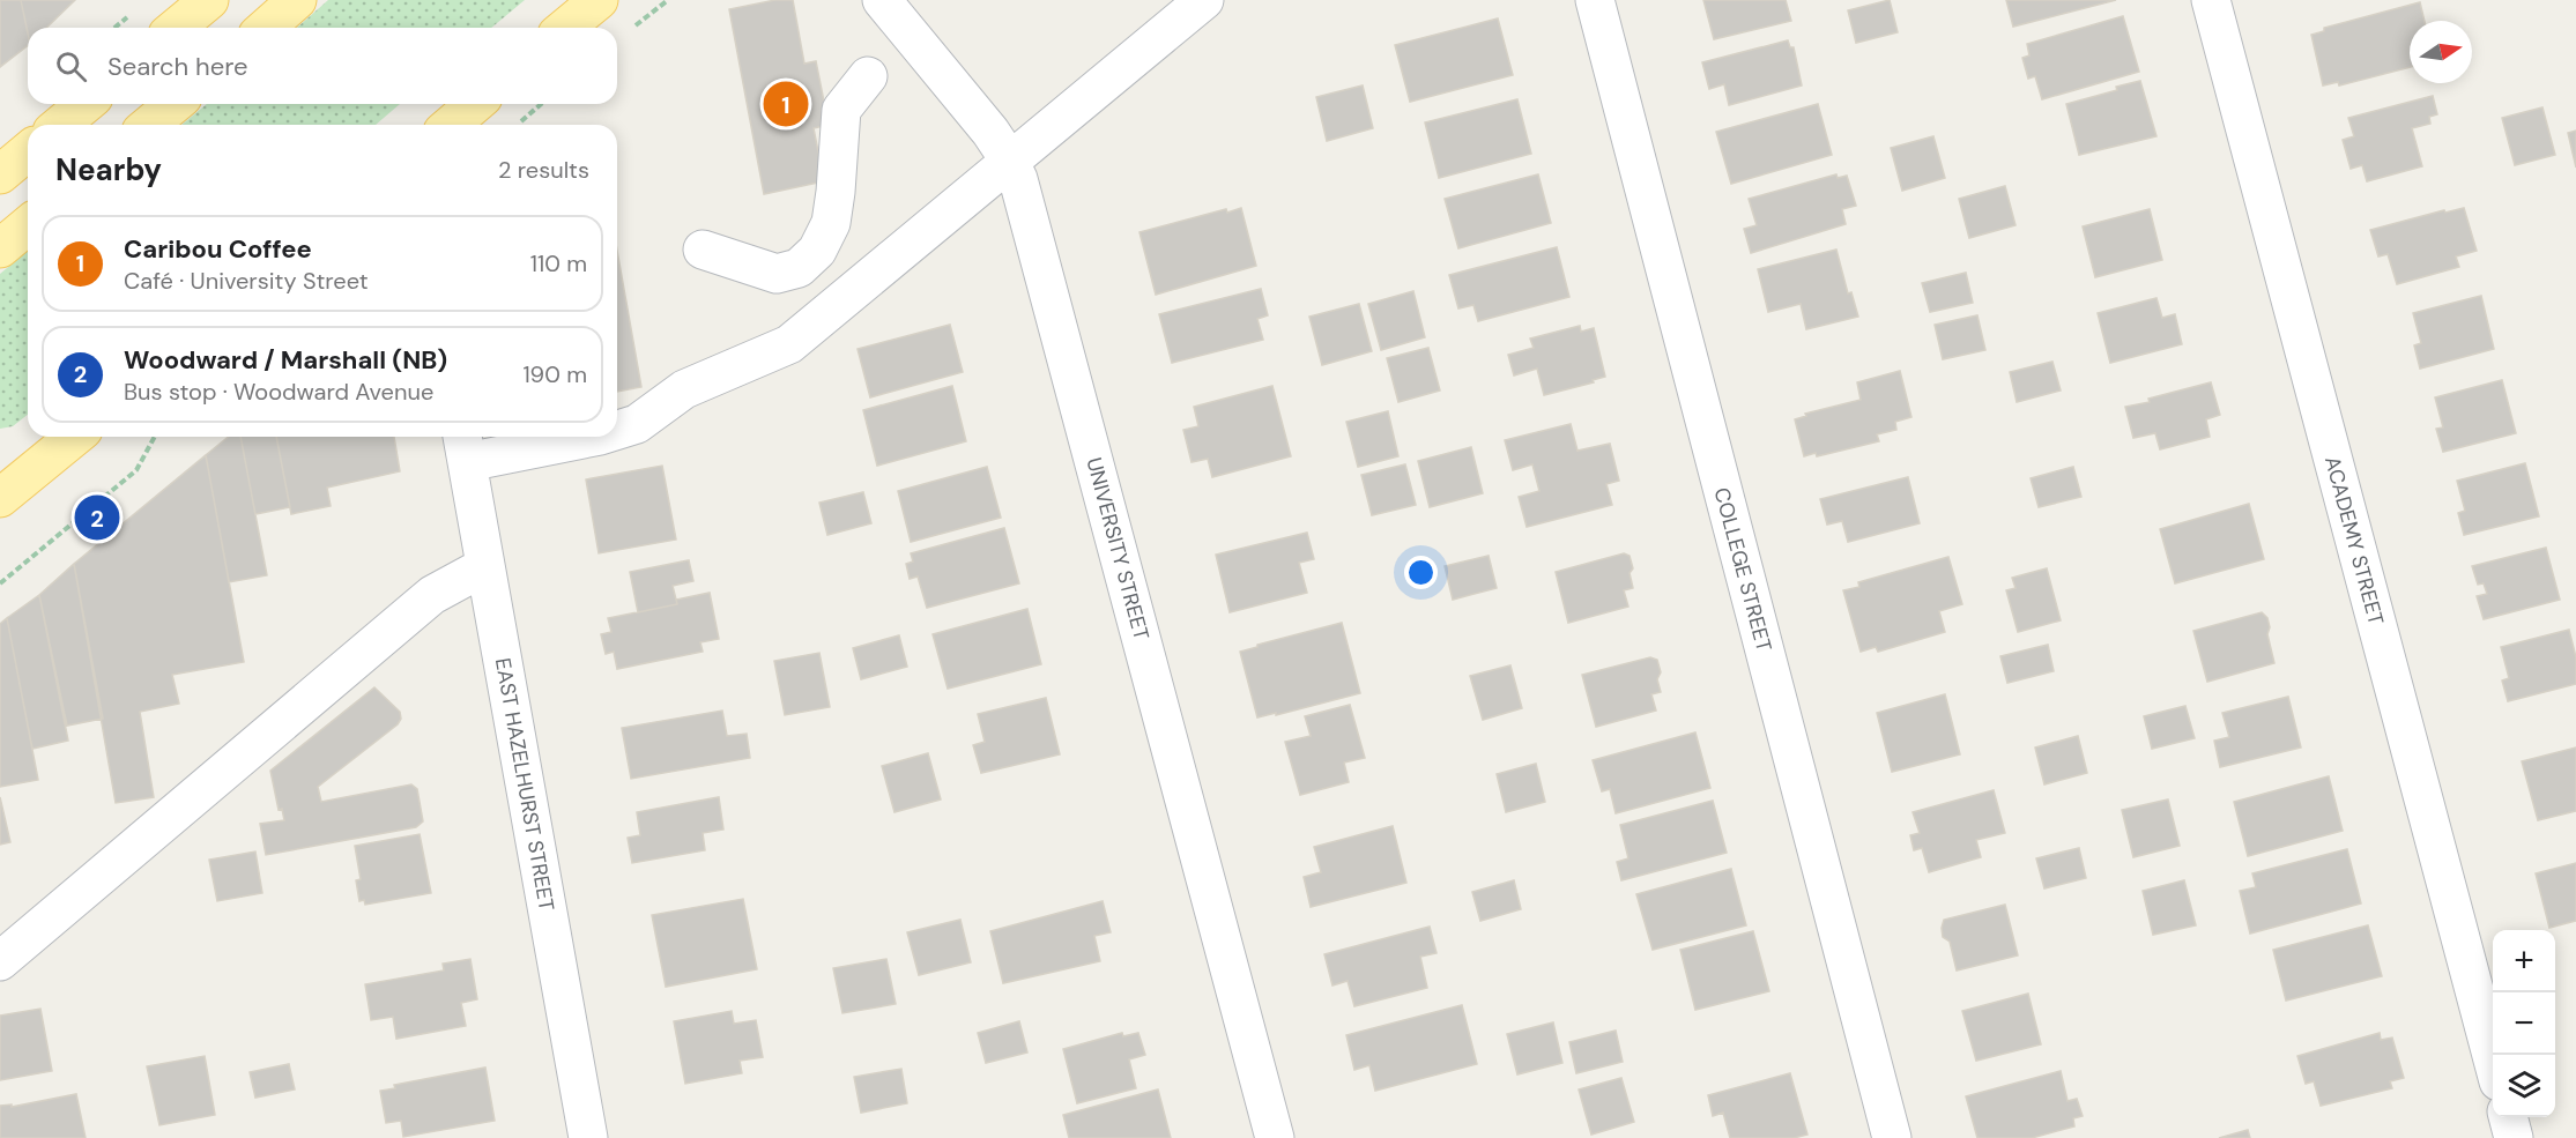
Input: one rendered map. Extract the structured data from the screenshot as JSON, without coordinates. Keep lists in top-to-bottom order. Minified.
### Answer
{"streets":{"street":["ACADEMY STREET","UNIVERSITY STREET","COLLEGE STREET","EAST HAZELHURST STREET"]},"north":"right","page":{"search":"Search here","pins":["1","2"],"heading":["Nearby","2 results"],"list":[{"mark":"1","name":"Caribou Coffee","note":"Café · University Street","value":"110 m"},{"mark":"2","name":"Woodward / Marshall (NB)","note":"Bus stop · Woodward Avenue","value":"190 m"}],"map_buttons":["+","−"]}}
